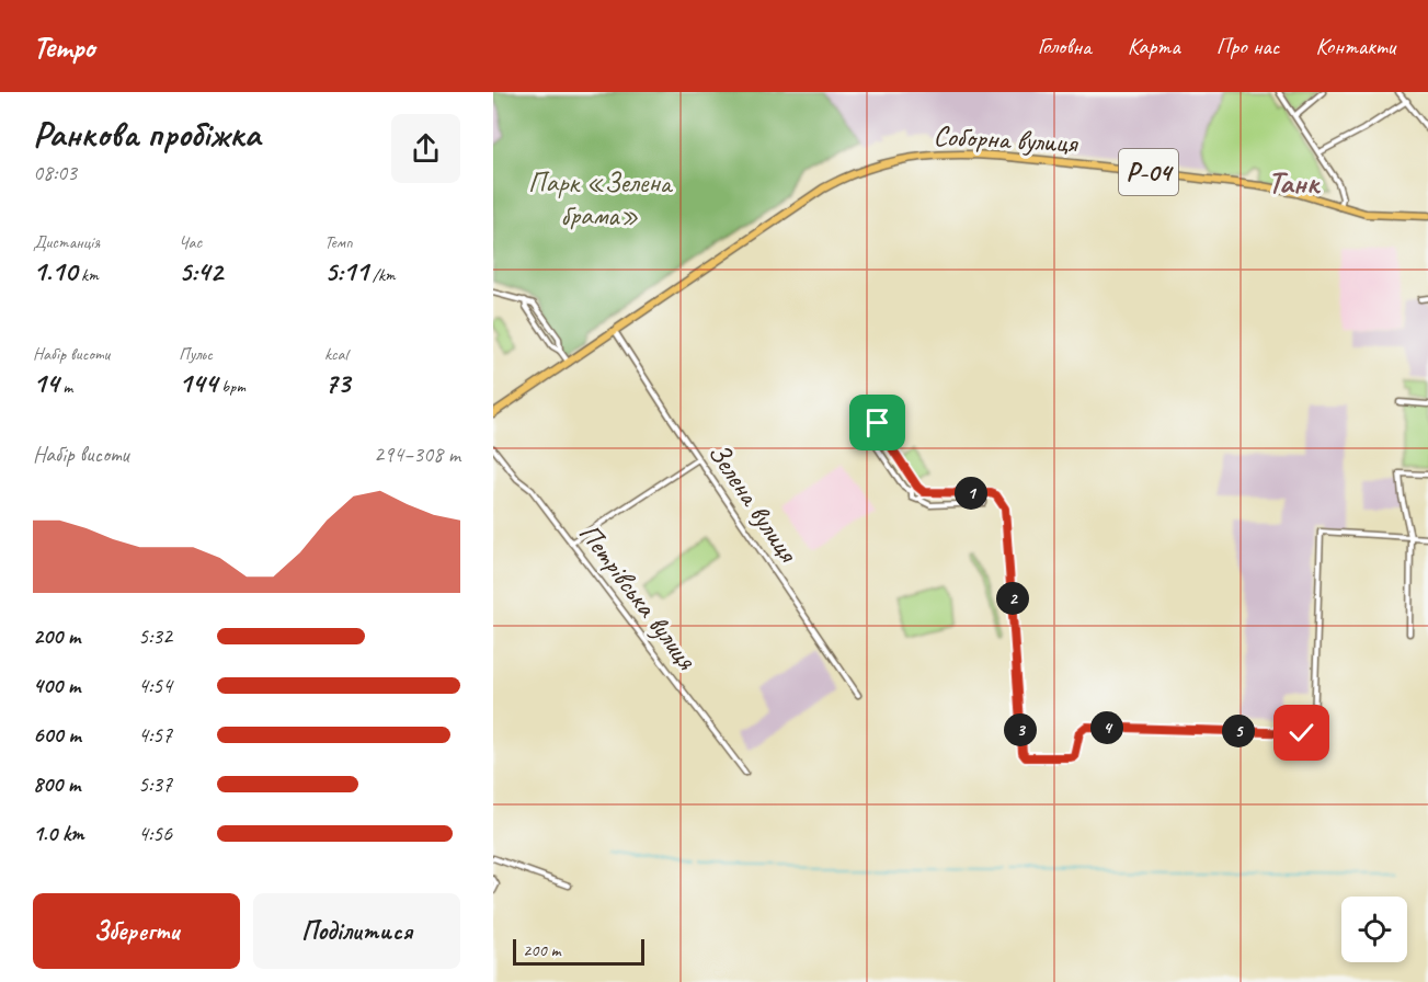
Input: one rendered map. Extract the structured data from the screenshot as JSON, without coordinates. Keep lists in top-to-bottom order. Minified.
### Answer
{"streets":{"main road":["Соборна вулиця","Р-04"],"street":["Зелена вулиця","Петрівська вулиця"]},"crossings":[["Соборна вулиця","Зелена вулиця"]],"districts":["Танк"],"parks":["Парк «Зелена брама»"],"scale_bar":"200 m","page":{"header":"Tempo","nav":["Головна","Карта","Про нас","Контакти"],"heading":["Ранкова пробіжка","08:03"],"stats":[["Дистанція","1.10 km"],["Час","5:42"],["Темп","5:11 /km"],["Набір висоти","14 m"],["Пульс","144 bpm"],["kcal","73"]],"chart":["Набір висоти","294–308 m"],"pins":["1","2","4","3","5"],"list":[{"name":"200 m","note":"5:32"},{"name":"400 m","note":"4:54"},{"name":"600 m","note":"4:57"},{"name":"800 m","note":"5:37"},{"name":"1.0 km","note":"4:56"}],"buttons":["Зберегти","Поділитися"],"scale":"200 m"}}
